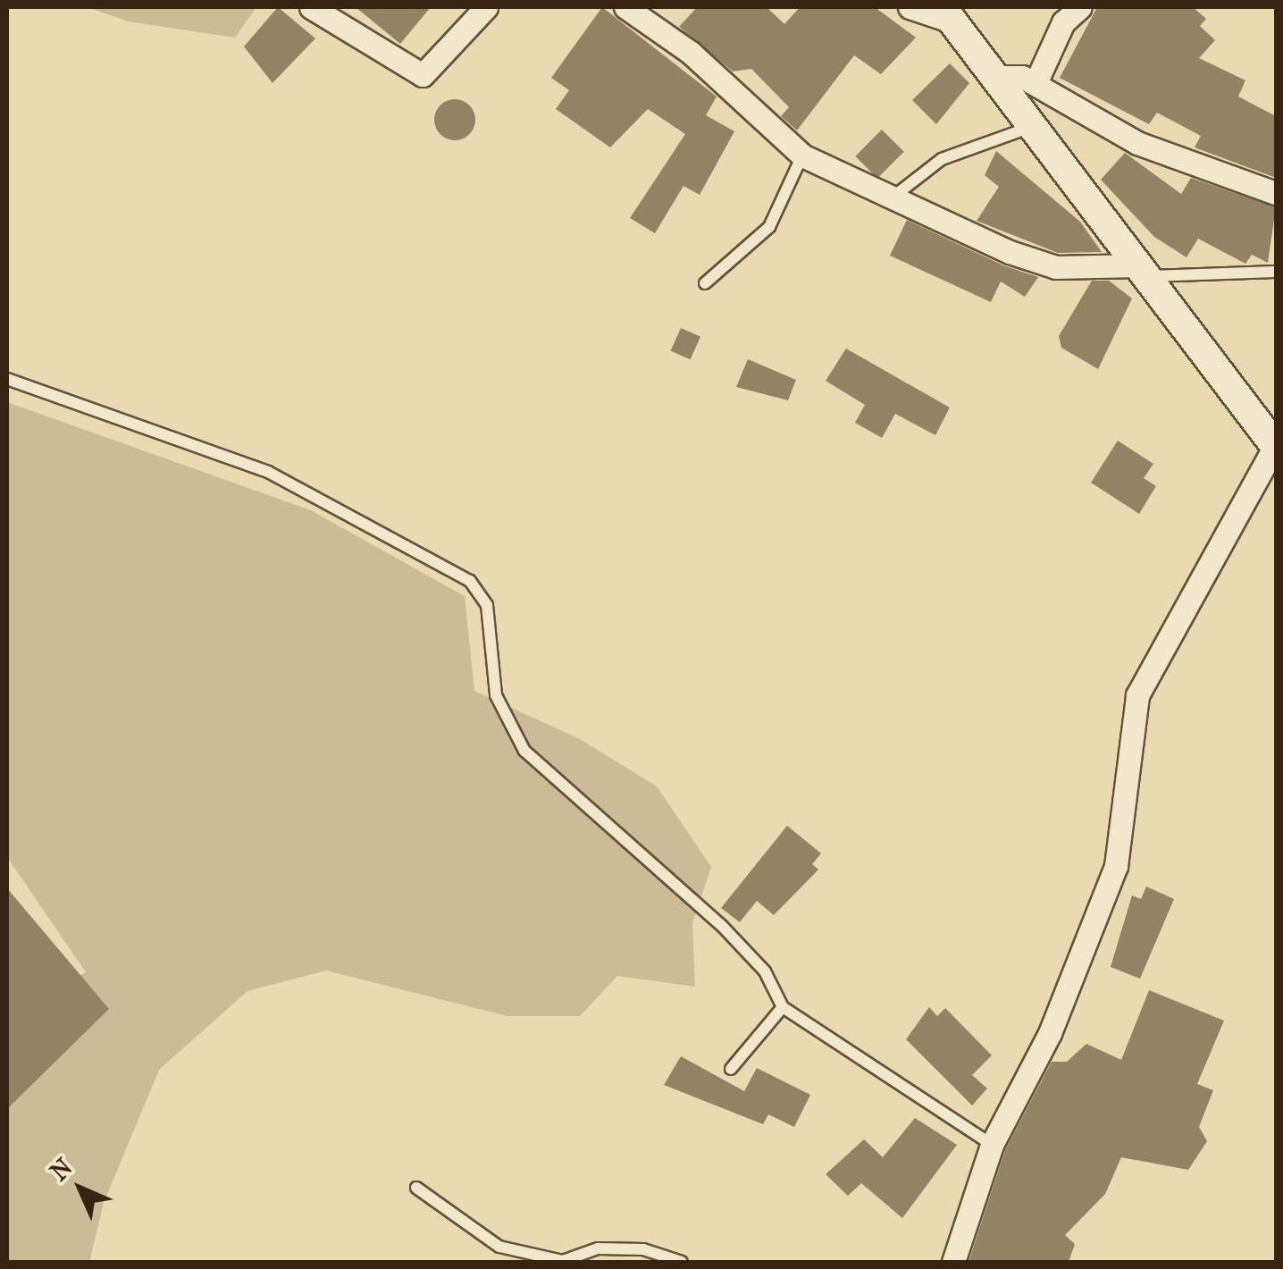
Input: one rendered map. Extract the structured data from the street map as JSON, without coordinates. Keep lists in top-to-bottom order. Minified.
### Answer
{"north":"top left"}
